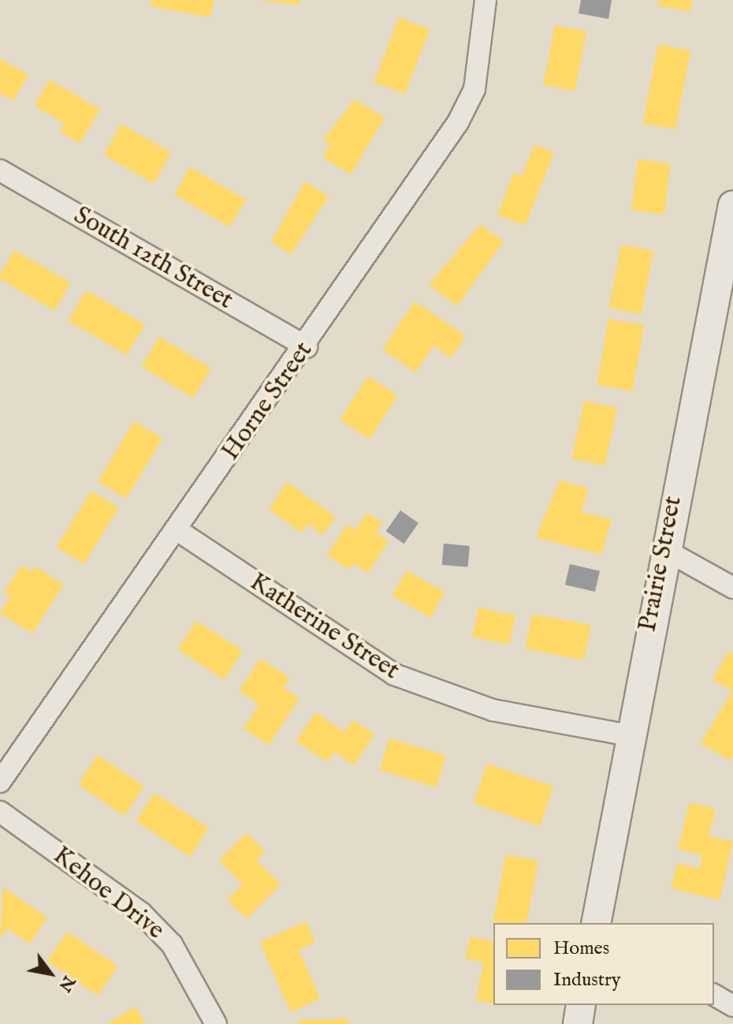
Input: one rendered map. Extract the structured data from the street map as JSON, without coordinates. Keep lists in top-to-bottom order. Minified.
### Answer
{"streets":{"street":["South 12th Street","Horne Street","Prairie Street","Katherine Street","Kehoe Drive"]},"crossings":[["South 12th Street","Horne Street"],["Horne Street","Katherine Street"],["Prairie Street","Katherine Street"]],"legend":["Homes","Industry"],"north":"bottom right"}
